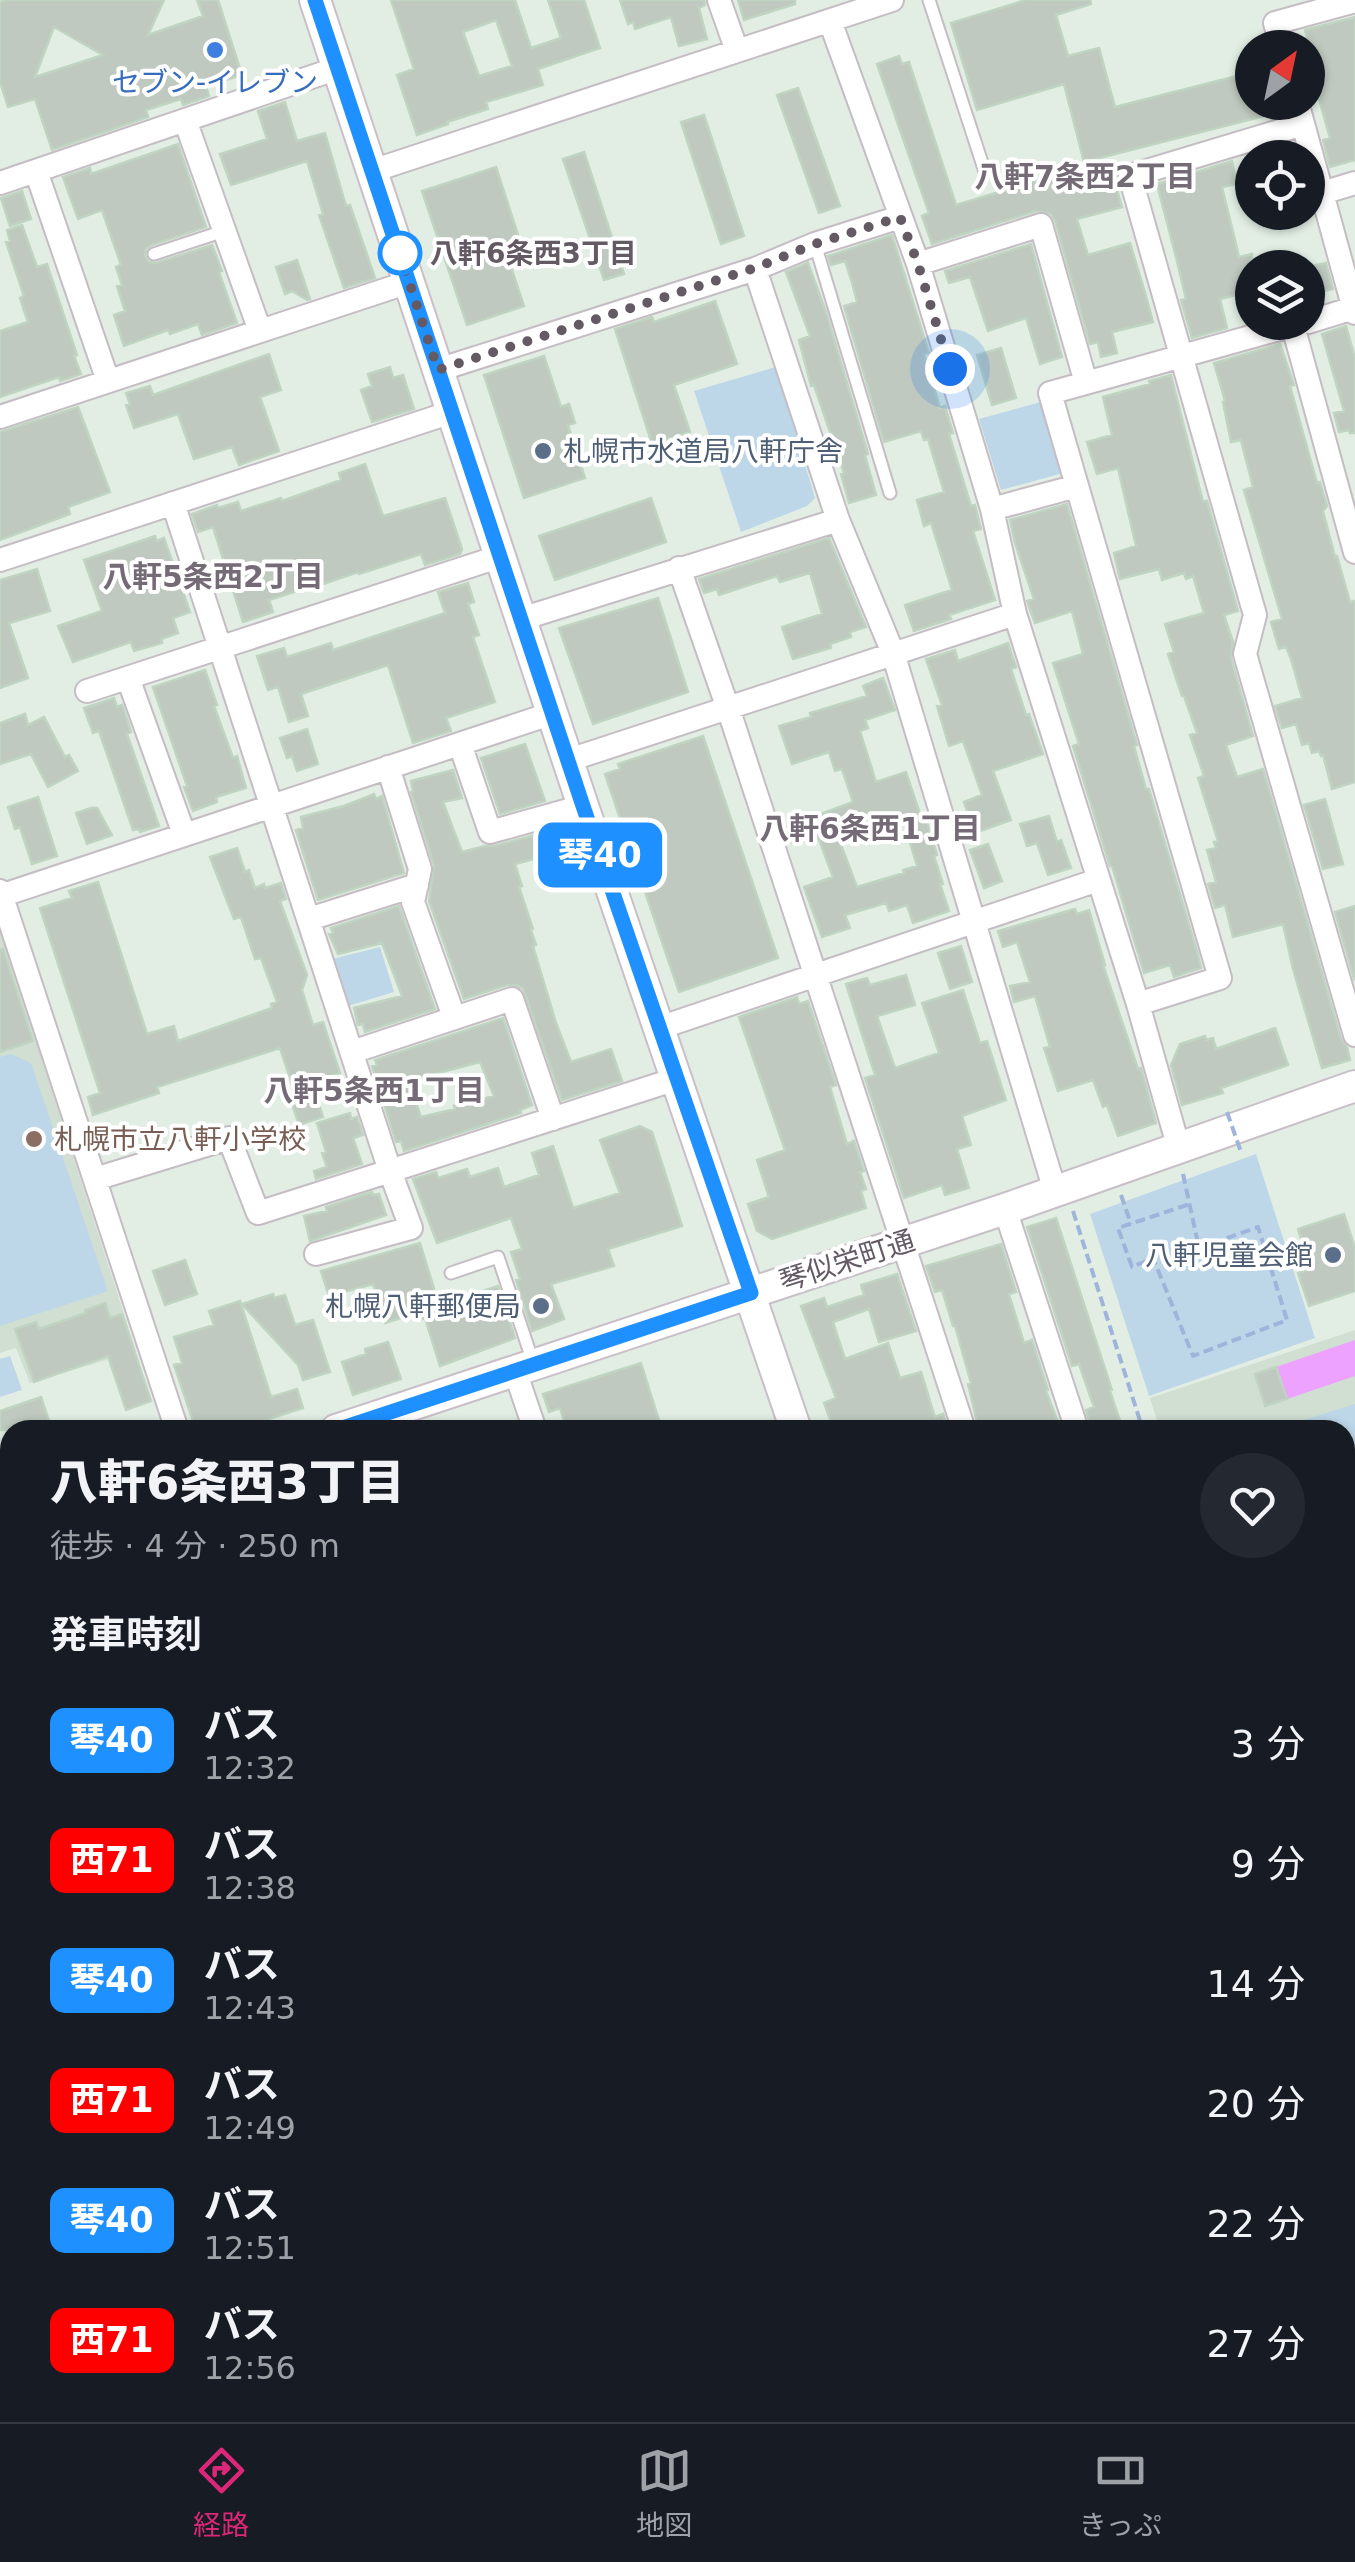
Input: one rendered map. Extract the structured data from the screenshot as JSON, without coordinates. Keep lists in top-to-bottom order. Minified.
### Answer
{"streets":{"main road":["琴似栄町通"]},"districts":["八軒7条西2丁目","八軒5条西2丁目","八軒6条西1丁目","八軒5条西1丁目"],"places":["セブン-イレブン","八軒6条西3丁目","札幌市水道局八軒庁舎","札幌市立八軒小学校","八軒児童会館","札幌八軒郵便局"],"lines":["bus line 琴40"],"north":"top right","page":{"on_map":"琴40","heading":[["八軒6条西3丁目","徒歩 · 4 分 · 250 m"],"発車時刻"],"list":[{"mark":"琴40","name":"バス","note":"12:32","value":"3 分"},{"mark":"西71","name":"バス","note":"12:38","value":"9 分"},{"mark":"琴40","name":"バス","note":"12:43","value":"14 分"},{"mark":"西71","name":"バス","note":"12:49","value":"20 分"},{"mark":"琴40","name":"バス","note":"12:51","value":"22 分"},{"mark":"西71","name":"バス","note":"12:56","value":"27 分"}],"tabs":["経路","地図","きっぷ"]}}
